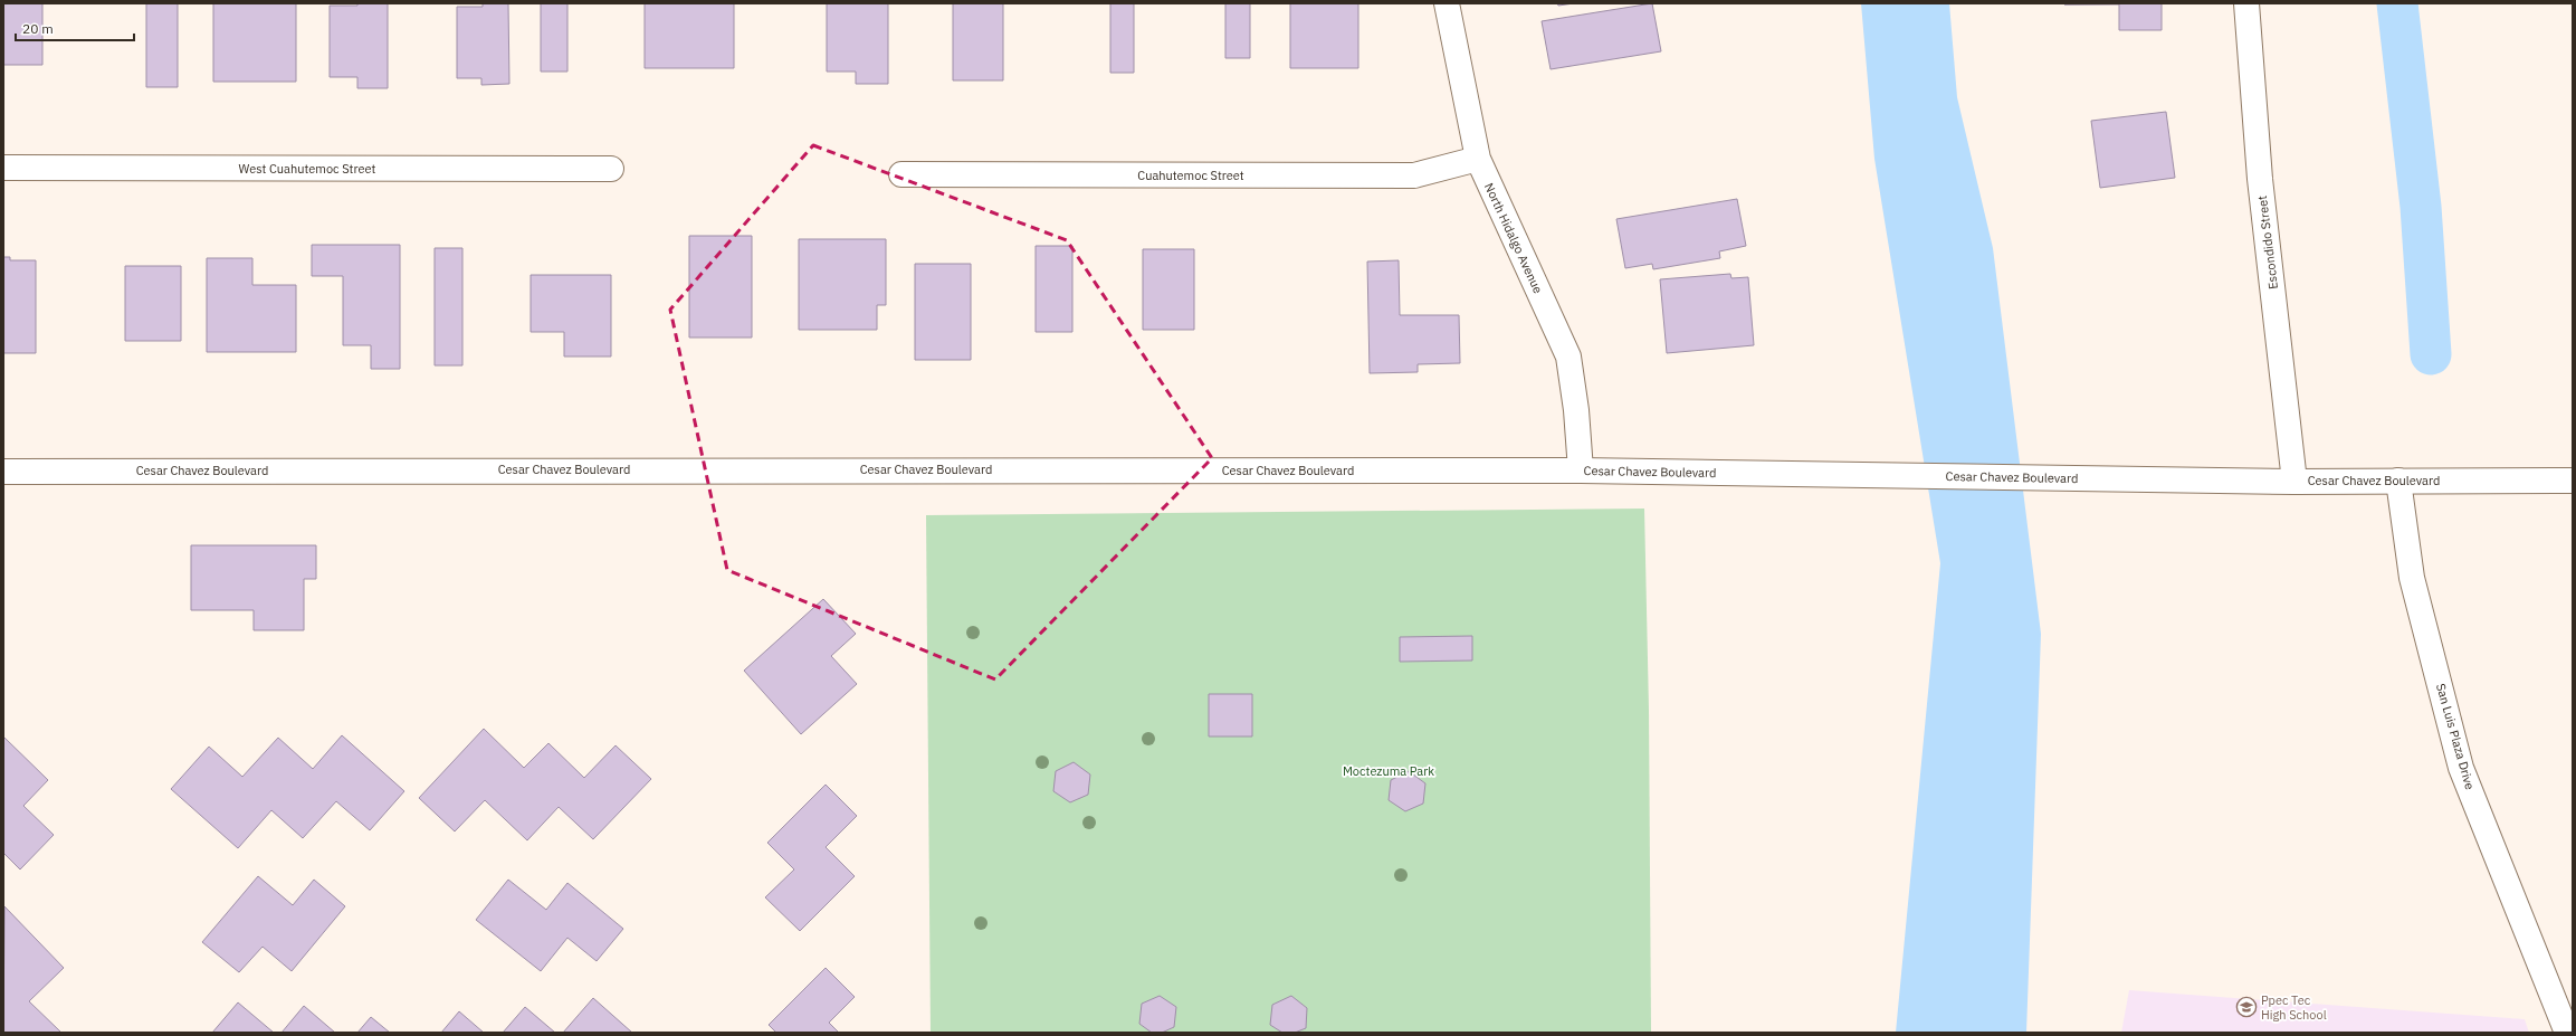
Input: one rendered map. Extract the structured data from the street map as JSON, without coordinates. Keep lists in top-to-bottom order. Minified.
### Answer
{"streets":{"street":["West Cuahutemoc Street","Cuahutemoc Street","North Hidalgo Avenue","Escondido Street","Cesar Chavez Boulevard","San Luis Plaza Drive"]},"crossings":[["Cuahutemoc Street","North Hidalgo Avenue"],["North Hidalgo Avenue","Cesar Chavez Boulevard"],["Escondido Street","Cesar Chavez Boulevard"],["Cesar Chavez Boulevard","San Luis Plaza Drive"]],"parks":["Moctezuma Park"],"places":{"school or university":["Ppec Tec High School"]},"scale_bar":"20 m"}
